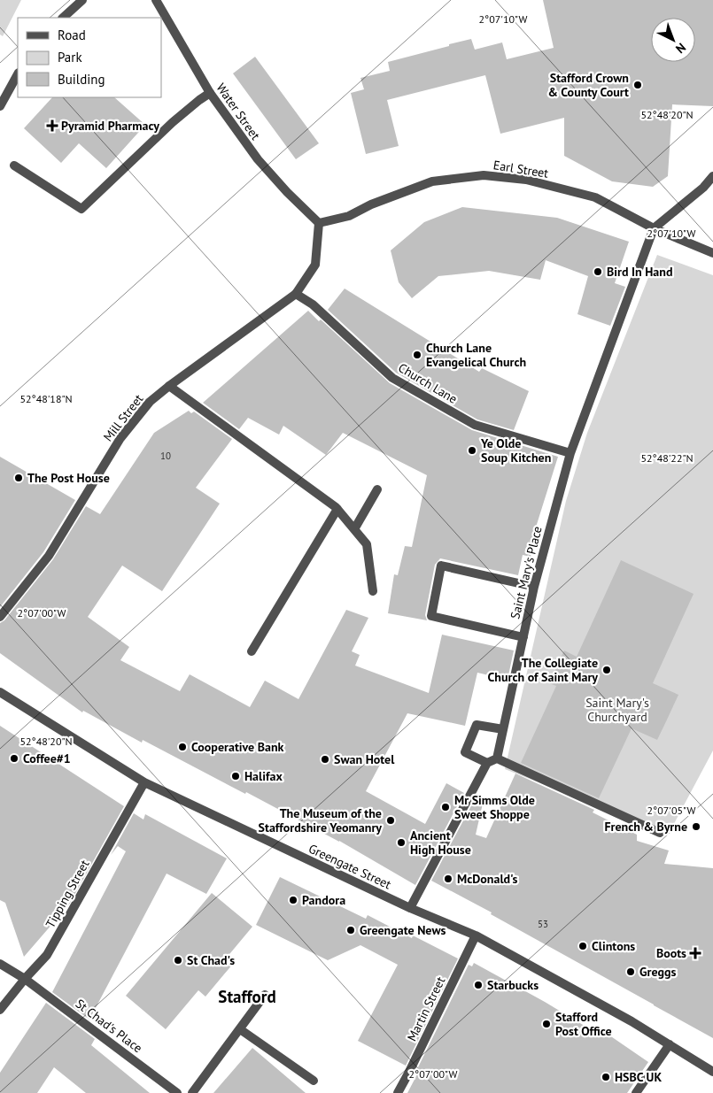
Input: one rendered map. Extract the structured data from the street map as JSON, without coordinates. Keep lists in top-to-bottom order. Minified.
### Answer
{"streets":{"street":["Water Street","Earl Street","Church Lane","Mill Street","Saint Mary's Place","Greengate Street","Tipping Street","Martin Street","St Chad's Place"]},"crossings":[["Water Street","Earl Street"],["Water Street","Mill Street"],["Earl Street","Mill Street"],["Earl Street","Saint Mary's Place"],["Church Lane","Mill Street"],["Church Lane","Saint Mary's Place"],["Greengate Street","Tipping Street"],["Greengate Street","Martin Street"],["Tipping Street","St Chad's Place"]],"districts":["Stafford"],"parks":["Saint Mary's Churchyard"],"places":{"other":["Stafford Crown & County Court","Bird In Hand","Church Lane Evangelical Church","Ye Olde Soup Kitchen","The Post House","The Collegiate Church of Saint Mary","Cooperative Bank","Coffee#1","Swan Hotel","Halifax","Mr Simms Olde Sweet Shoppe","The Museum of the Staffordshire Yeomanry","French & Byrne","Ancient High House","McDonald's","Pandora","Greengate News","Clintons","St Chad's","Greggs","Starbucks","Stafford Post Office","HSBC UK"],"health":["Pyramid Pharmacy","Boots"]},"house_numbers":["10","53"],"legend":["Road","Park","Building"],"north":"bottom right","coordinates":["2°07'10\"W","52°48'20\"N","52°48'18\"N","52°48'22\"N","2°07'00\"W","2°07'05\"W"]}
